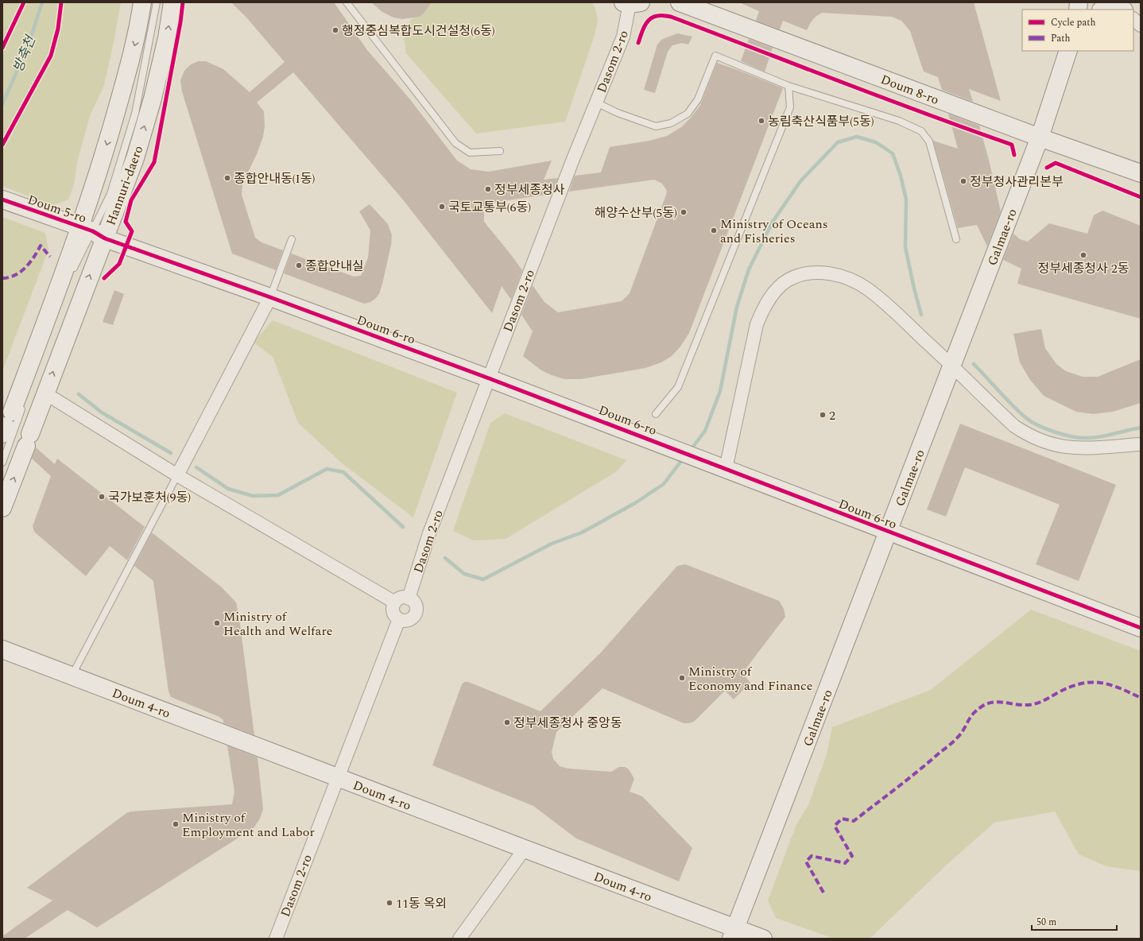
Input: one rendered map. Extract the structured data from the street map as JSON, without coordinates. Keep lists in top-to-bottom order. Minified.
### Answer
{"streets":{"street":["Dasom 2-ro","Doum 8-ro","Hannuri-daero","Doum 5-ro","Galmae-ro","Doum 6-ro","Doum 4-ro"]},"crossings":[["Dasom 2-ro","Doum 6-ro"],["Dasom 2-ro","Doum 4-ro"],["Doum 8-ro","Galmae-ro"],["Hannuri-daero","Doum 5-ro"],["Hannuri-daero","Doum 6-ro"],["Doum 5-ro","Doum 6-ro"],["Galmae-ro","Doum 6-ro"],["Galmae-ro","Doum 4-ro"]],"water":["방축천"],"places":["행정중심복합도시건설청(6동)","농림축산식품부(5동)","종합안내동(I동)","정부청사관리본부","정부세종청사","국토교통부(6동)","해양수산부(5동)","Ministry of Oceans and Fisheries","정부세종청사 2동","종합안내실","2","국가보훈처(9동)","Ministry of Health and Welfare","Ministry of Economy and Finance","정부세종청사 중앙동","Ministry of Employment and Labor","11동 옥외"],"legend":["Cycle path","Path"],"scale_bar":"50 m"}
